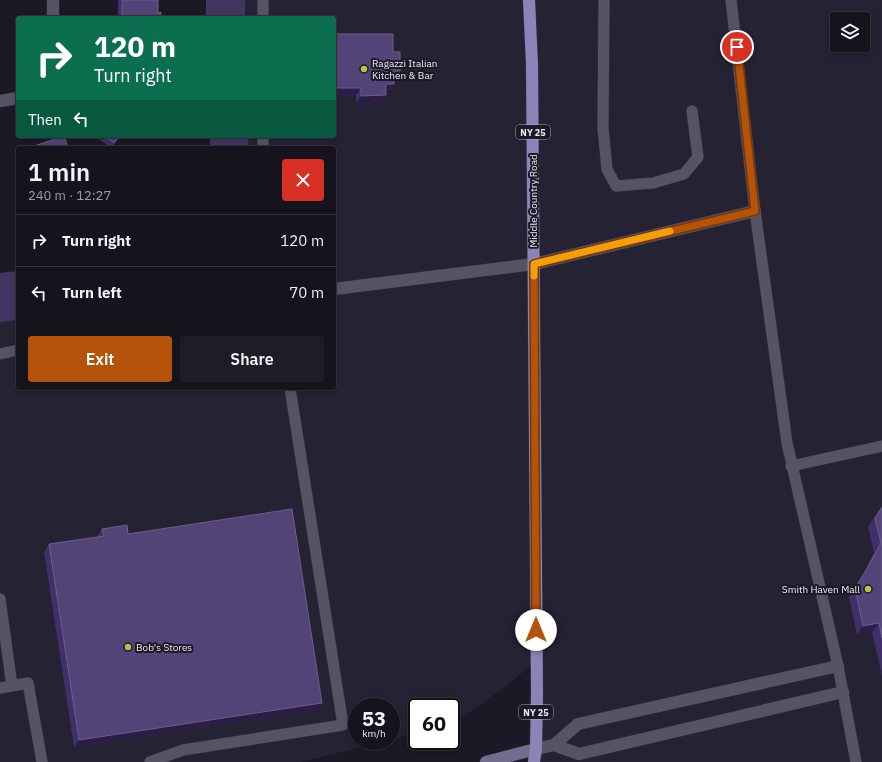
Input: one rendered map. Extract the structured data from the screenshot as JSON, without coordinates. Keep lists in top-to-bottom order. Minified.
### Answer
{"streets":{"main road":["NY 25","Middle Country Road"]},"places":["Ragazzi Italian Kitchen & Bar","Smith Haven Mall","Bob's Stores"],"page":{"turn":["120 m","Turn right"],"then":"Then","heading":["1 min","240 m · 12:27"],"list":[{"name":"Turn right","value":"120 m"},{"name":"Turn left","value":"70 m"}],"buttons":["Exit","Share"],"speed":"53 km/h","limit":"60"}}
